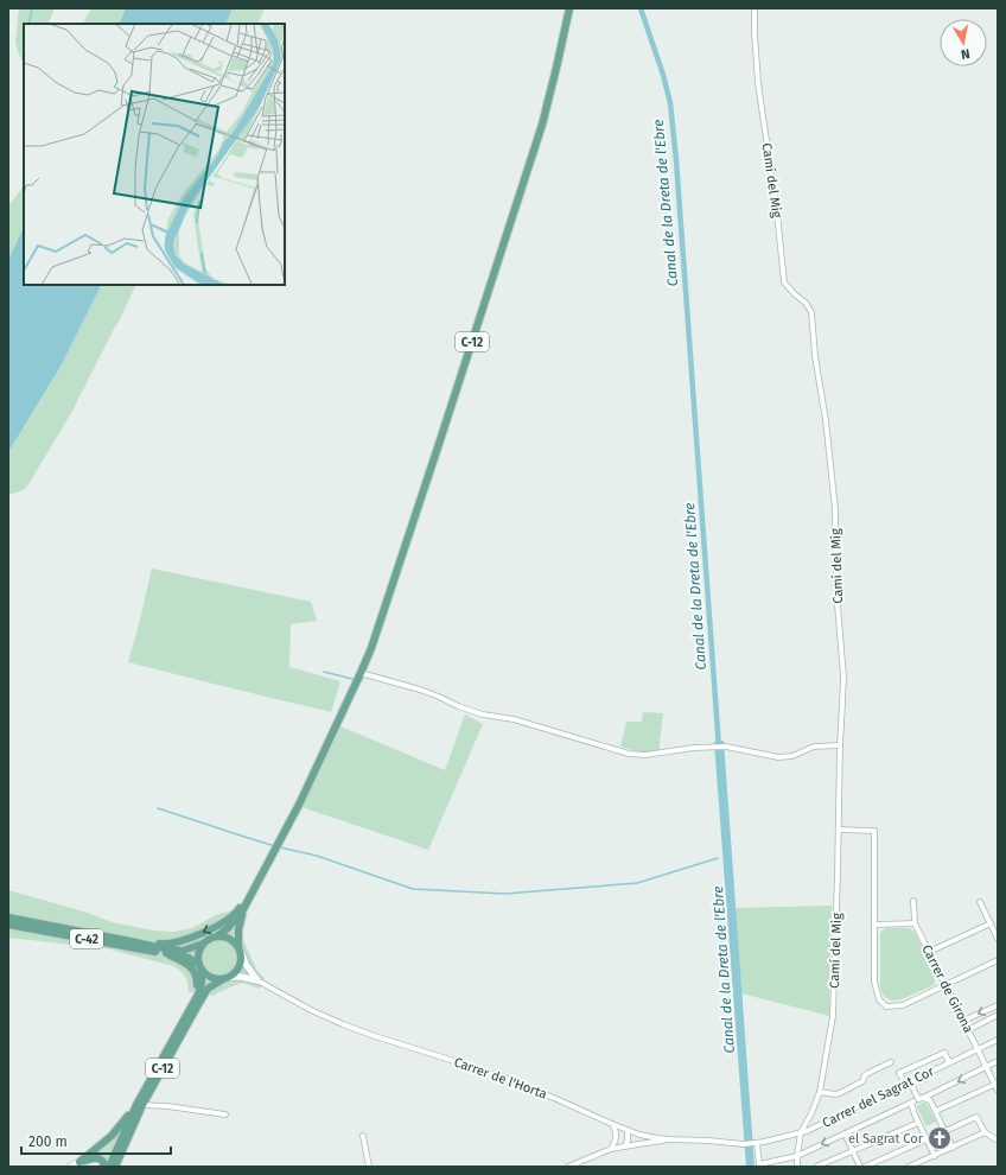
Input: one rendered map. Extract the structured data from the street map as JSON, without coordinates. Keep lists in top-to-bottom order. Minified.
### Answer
{"streets":{"main road":["C-12","C-42"],"street":["Camí del Mig","Carrer de Girona","Carrer de l'Horta","Carrer del Sagrat Cor"]},"crossings":[["Camí del Mig","Carrer del Sagrat Cor"],["C-12","C-42"],["Carrer de Girona","Carrer del Sagrat Cor"],["Carrer de l'Horta","Carrer del Sagrat Cor"]],"water":["Canal de la Dreta de l'Ebre"],"places":{"church":["el Sagrat Cor"]},"scale_bar":"200 m","north":"bottom"}
